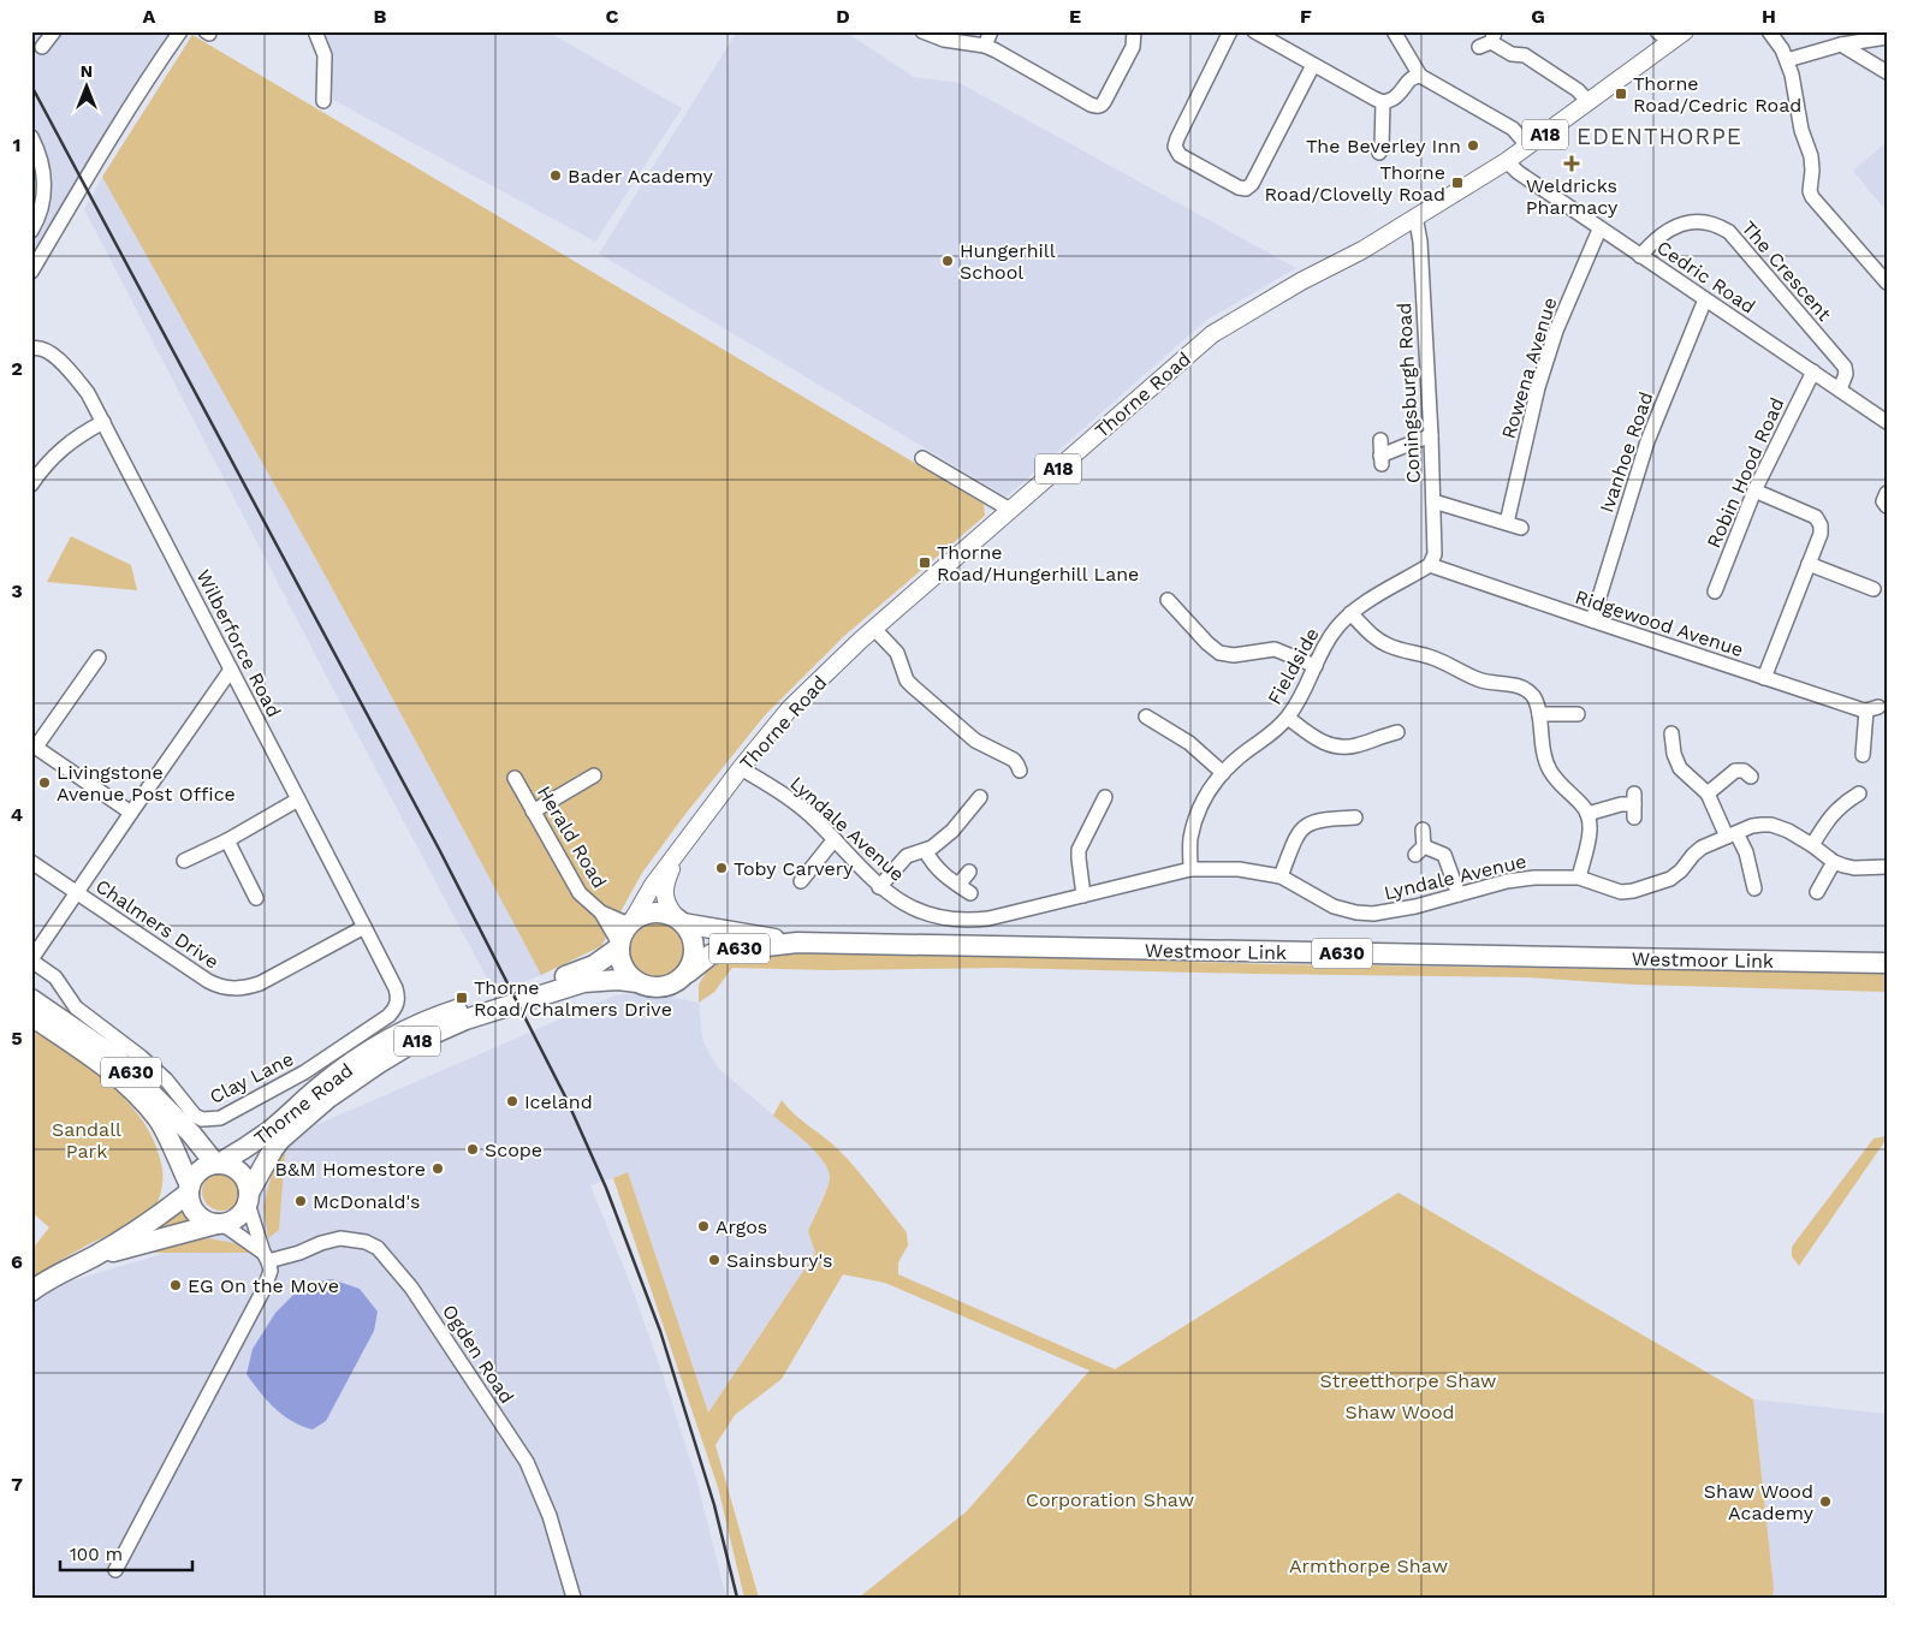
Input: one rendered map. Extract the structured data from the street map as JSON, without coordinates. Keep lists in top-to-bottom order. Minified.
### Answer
{"streets":{"highway":["A18","Thorne Road","A630","Westmoor Link"],"street":["The Crescent","Cedric Road","Rowena Avenue","Coningsburgh Road","Ivanhoe Road","Robin Hood Road","Ridgewood Avenue","Wilberforce Road","Fieldside","Lyndale Avenue","Herald Road","Chalmers Drive","Clay Lane","Ogden Road"]},"crossings":[["A18","Thorne Road"],["A18","Herald Road"],["A18","Westmoor Link"],["The Crescent","Cedric Road"],["Cedric Road","Rowena Avenue"],["Cedric Road","Thorne Road"],["Cedric Road","Ivanhoe Road"],["Cedric Road","Robin Hood Road"],["Coningsburgh Road","Thorne Road"],["Coningsburgh Road","Ridgewood Avenue"],["Coningsburgh Road","Fieldside"],["Thorne Road","Lyndale Avenue"],["Thorne Road","Herald Road"],["Thorne Road","A630"],["Thorne Road","Westmoor Link"],["Ivanhoe Road","Ridgewood Avenue"],["Ridgewood Avenue","Fieldside"],["Wilberforce Road","Chalmers Drive"],["Wilberforce Road","Clay Lane"],["Fieldside","Lyndale Avenue"],["Herald Road","Westmoor Link"]],"districts":["EDENTHORPE"],"parks":["Sandall Park","Streetthorpe Shaw","Shaw Wood","Corporation Shaw","Armthorpe Shaw"],"places":{"transit":["Thorne Road/Cedric Road","Thorne Road/Clovelly Road","Thorne Road/Hungerhill Lane","Thorne Road/Chalmers Drive"],"other":["The Beverley Inn","Bader Academy","Hungerhill School","Livingstone Avenue Post Office","Toby Carvery","Iceland","Scope","B&M Homestore","McDonald's","Argos","Sainsbury's","EG On the Move","Shaw Wood Academy"],"health":["Weldricks Pharmacy"]},"scale_bar":"100 m","north":"top","grid":{"columns":["A","B","C","D","E","F","G","H"],"rows":["1","2","3","4","5","6","7"]}}
